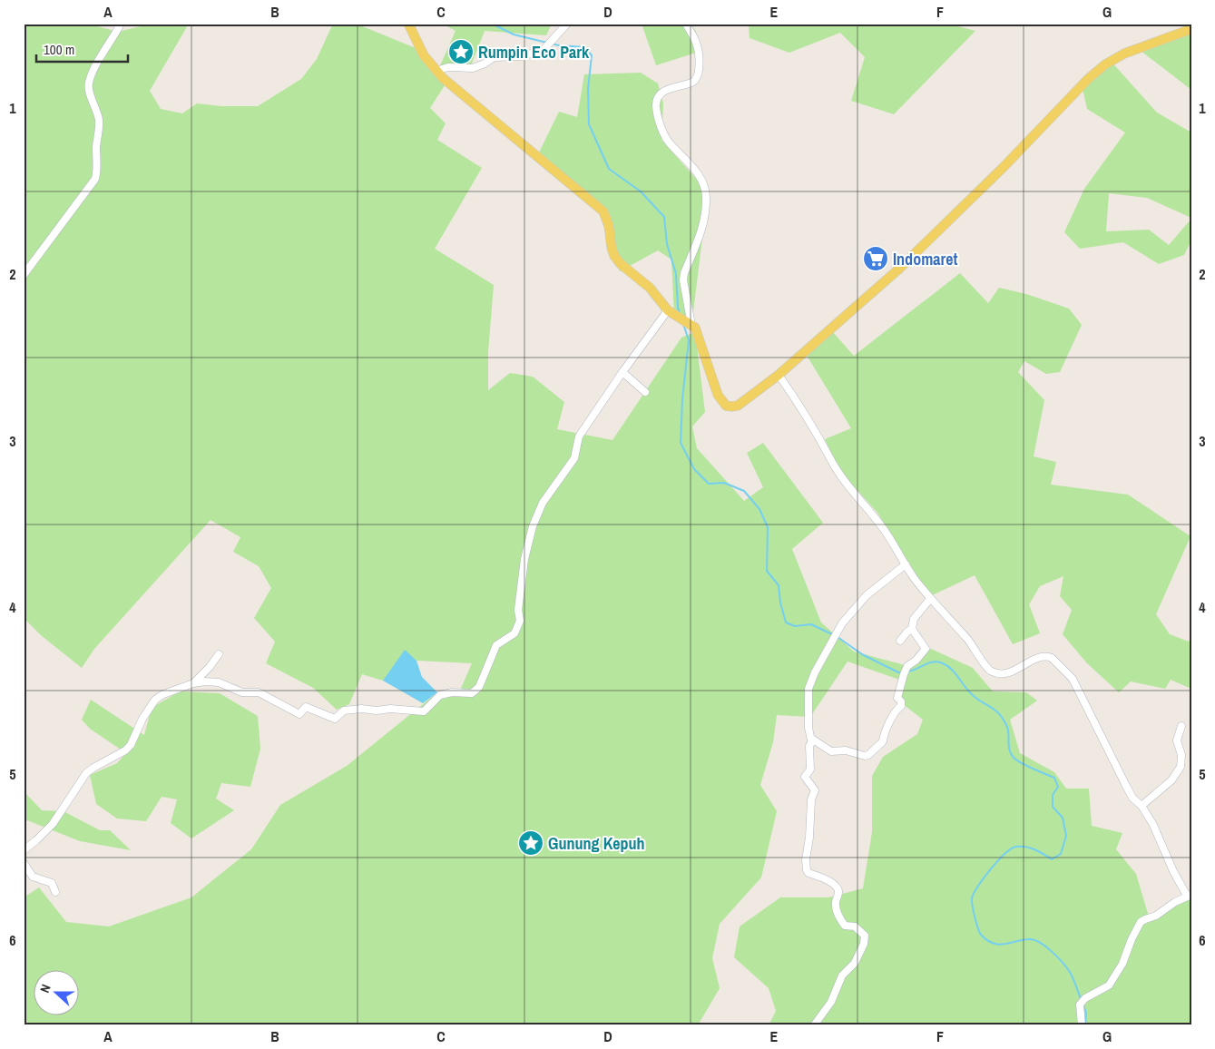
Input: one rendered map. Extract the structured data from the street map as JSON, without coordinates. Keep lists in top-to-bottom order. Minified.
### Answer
{"places":{"place":["Rumpin Eco Park","Gunung Kepuh"],"supermarket":["Indomaret"]},"scale_bar":"100 m","north":"left","grid":{"columns":["A","B","C","D","E","F","G"],"rows":["1","2","3","4","5","6"]}}
